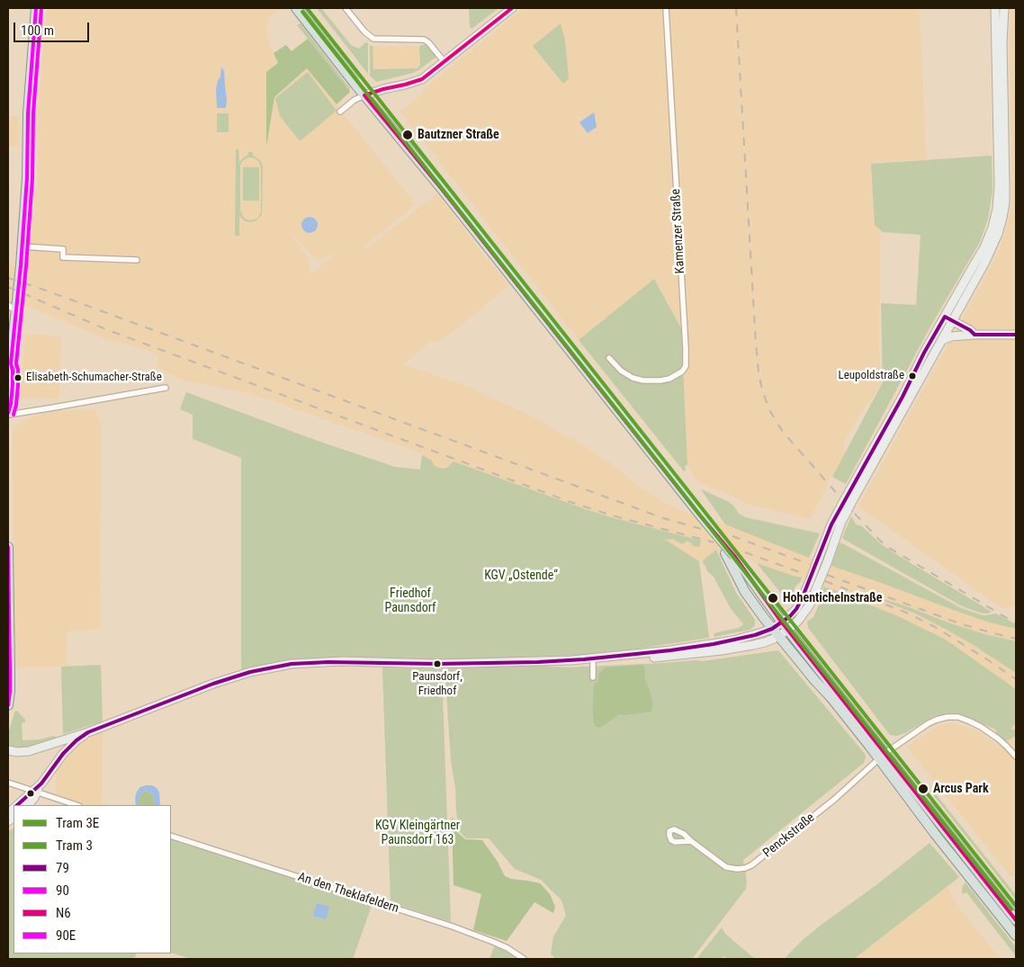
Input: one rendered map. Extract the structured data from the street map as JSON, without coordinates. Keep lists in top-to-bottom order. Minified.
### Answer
{"streets":{"street":["Kamenzer Straße","Penckstraße","An den Theklafeldern"]},"parks":["KGV „Ostende“","Friedhof Paunsdorf","KGV Kleingärtner Paunsdorf 163"],"places":["Bautzner Straße","Leupoldstraße","Elisabeth-Schumacher-Straße","Hohentichelnstraße","Paunsdorf, Friedhof","Arcus Park"],"lines":["tram line 3E","transit line 90","transit line N6","transit line 90E","tram line 3","transit line 79"],"legend":["Tram 3E","Tram 3","79","90","N6","90E"],"scale_bar":"100 m"}
